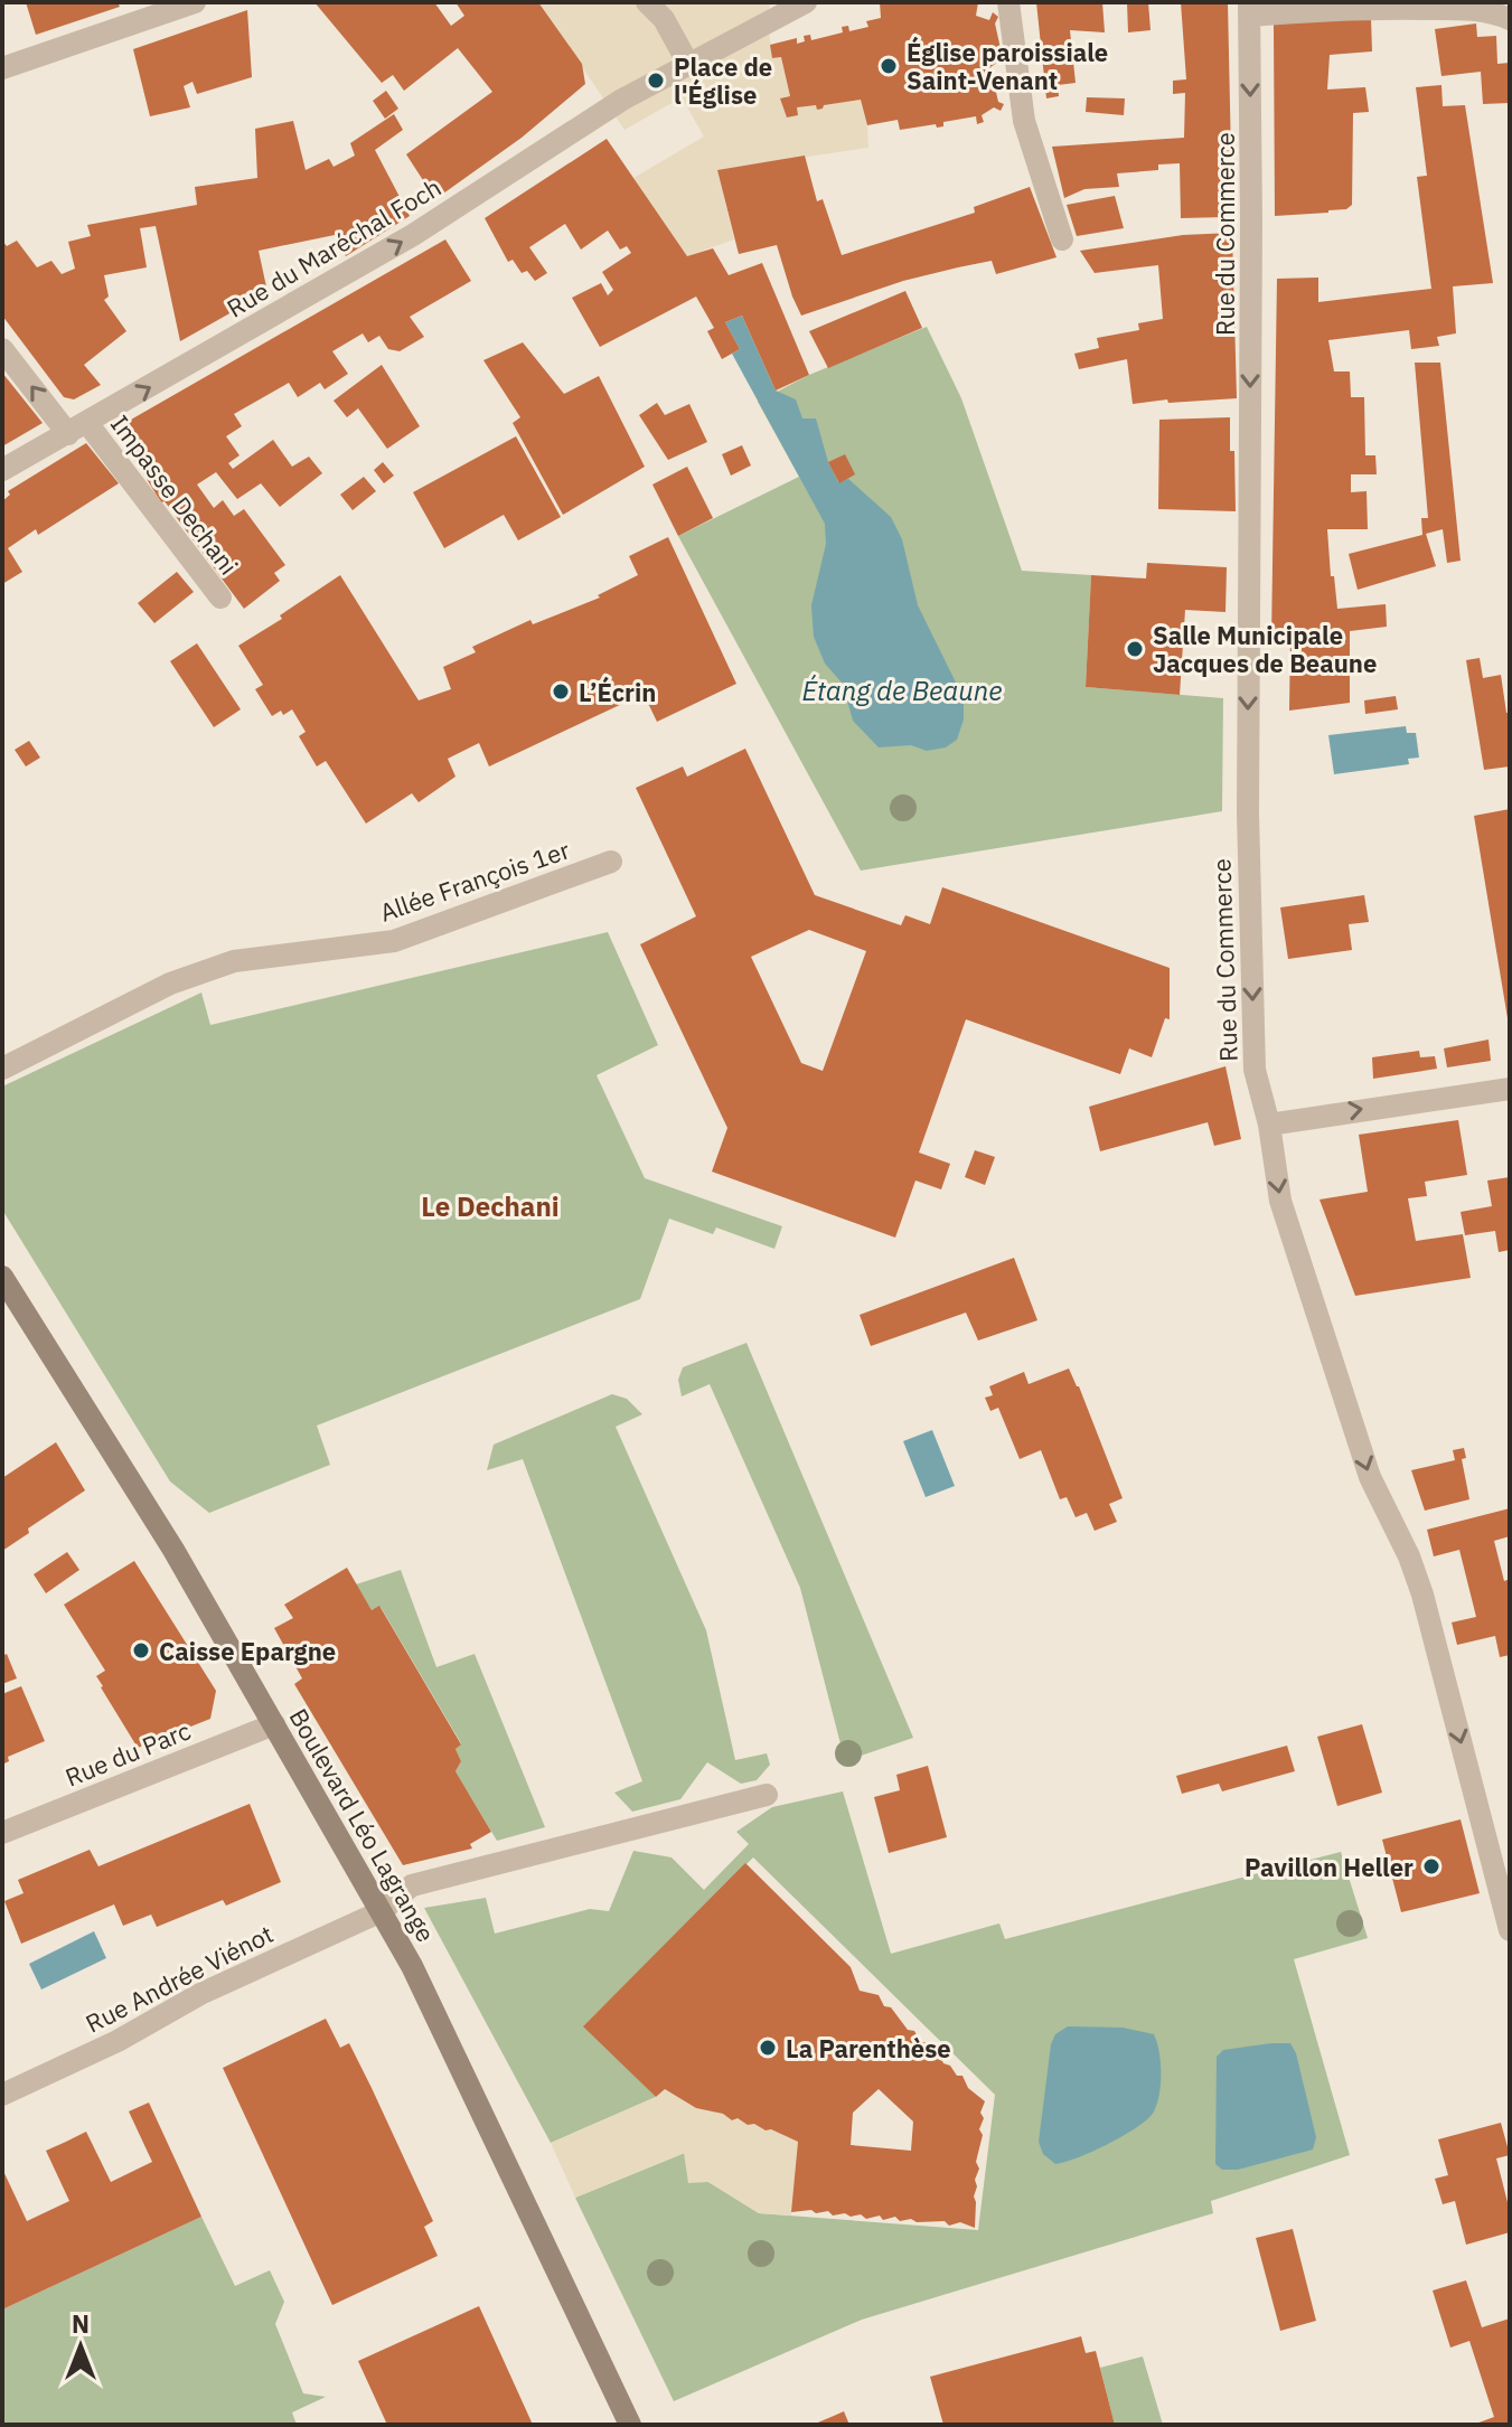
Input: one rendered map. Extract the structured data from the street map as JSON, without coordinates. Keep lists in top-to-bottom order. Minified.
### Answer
{"streets":{"street":["Rue du Commerce","Rue du Maréchal Foch","Impasse Dechani","Allée François 1er","Rue du Parc","Boulevard Léo Lagrange","Rue Andrée Viénot"]},"crossings":[["Rue du Maréchal Foch","Impasse Dechani"],["Rue du Parc","Boulevard Léo Lagrange"],["Boulevard Léo Lagrange","Rue Andrée Viénot"]],"one_way":["Rue du Commerce","Rue du Maréchal Foch"],"districts":["Le Dechani"],"water":["Étang de Beaune"],"places":["Église paroissiale Saint-Venant","Place de l'Église","Salle Municipale Jacques de Beaune","L’Écrin","Caisse Epargne","Pavillon Heller","La Parenthèse"],"north":"top"}
